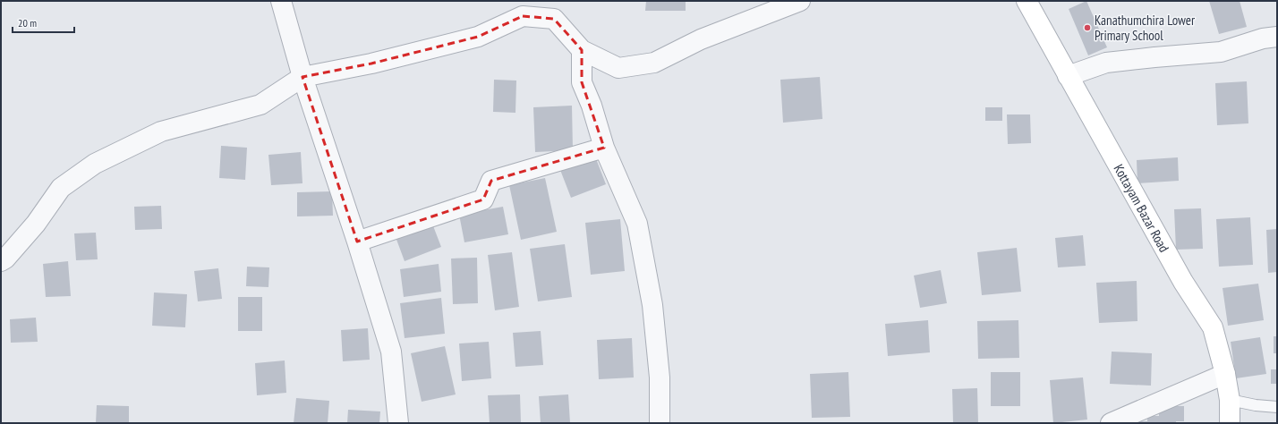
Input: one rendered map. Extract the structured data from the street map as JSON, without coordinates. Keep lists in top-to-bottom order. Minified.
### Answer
{"streets":{"main road":["Kottayam Bazar Road"]},"places":["Kanathumchira Lower Primary School"],"scale_bar":"20 m"}
